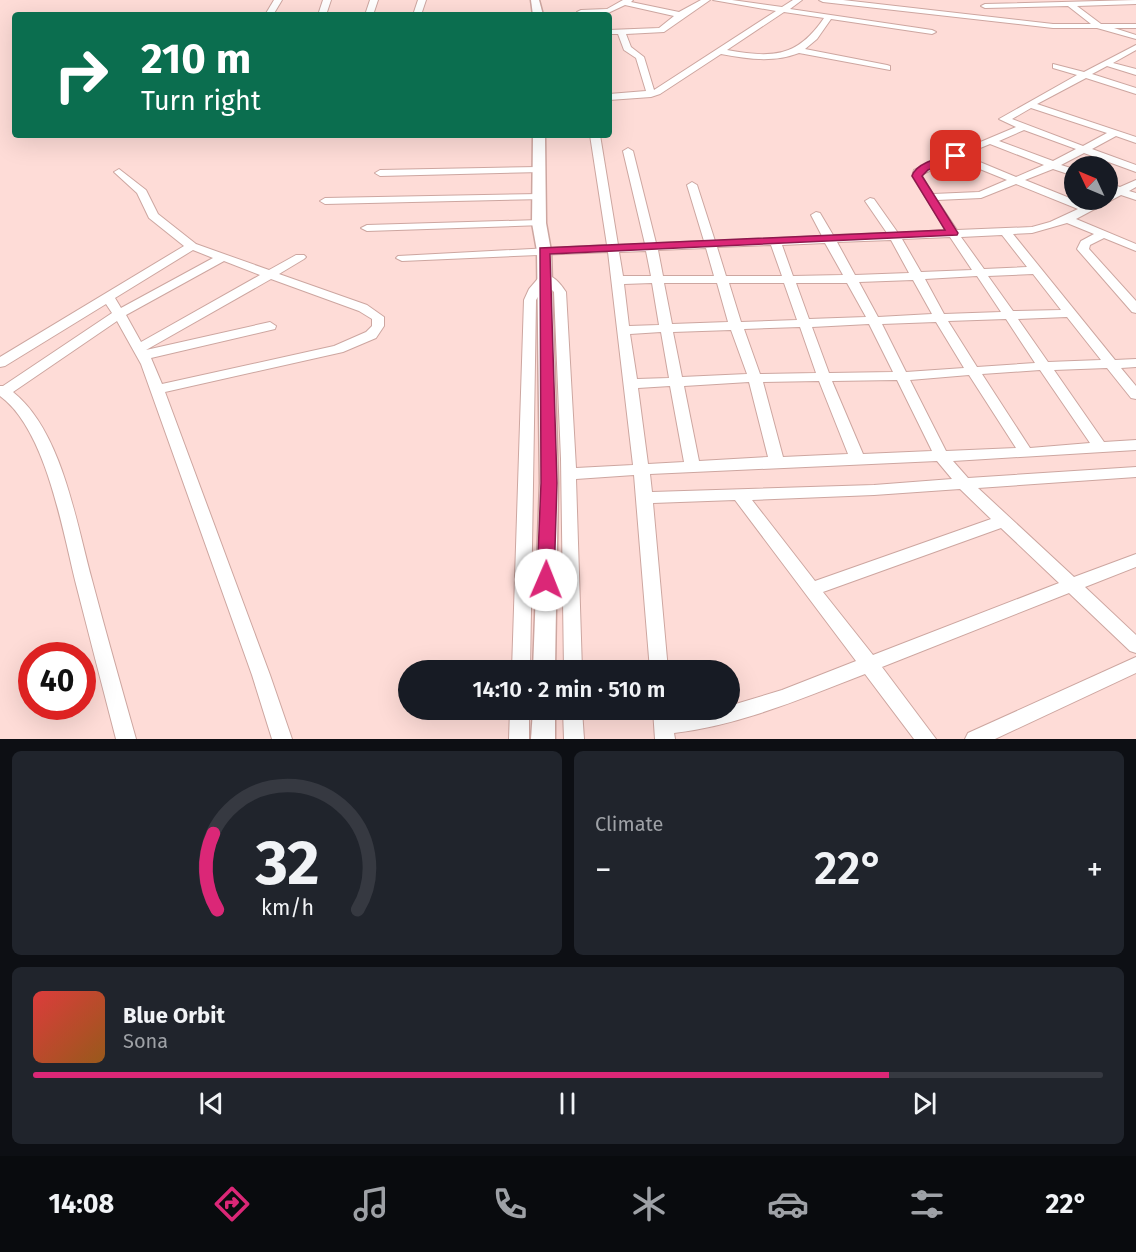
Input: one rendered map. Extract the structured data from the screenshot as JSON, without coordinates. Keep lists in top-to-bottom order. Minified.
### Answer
{"north":"top left","page":{"turn":["210 m","Turn right"],"limit":"40","trip":"14:10 · 2 min · 510 m","tile":"Climate","heat":["−","22°","+"],"song":["Blue Orbit","Sona"],"tabs":["14:08","22°"],"gauge":["32","km/h"]}}
